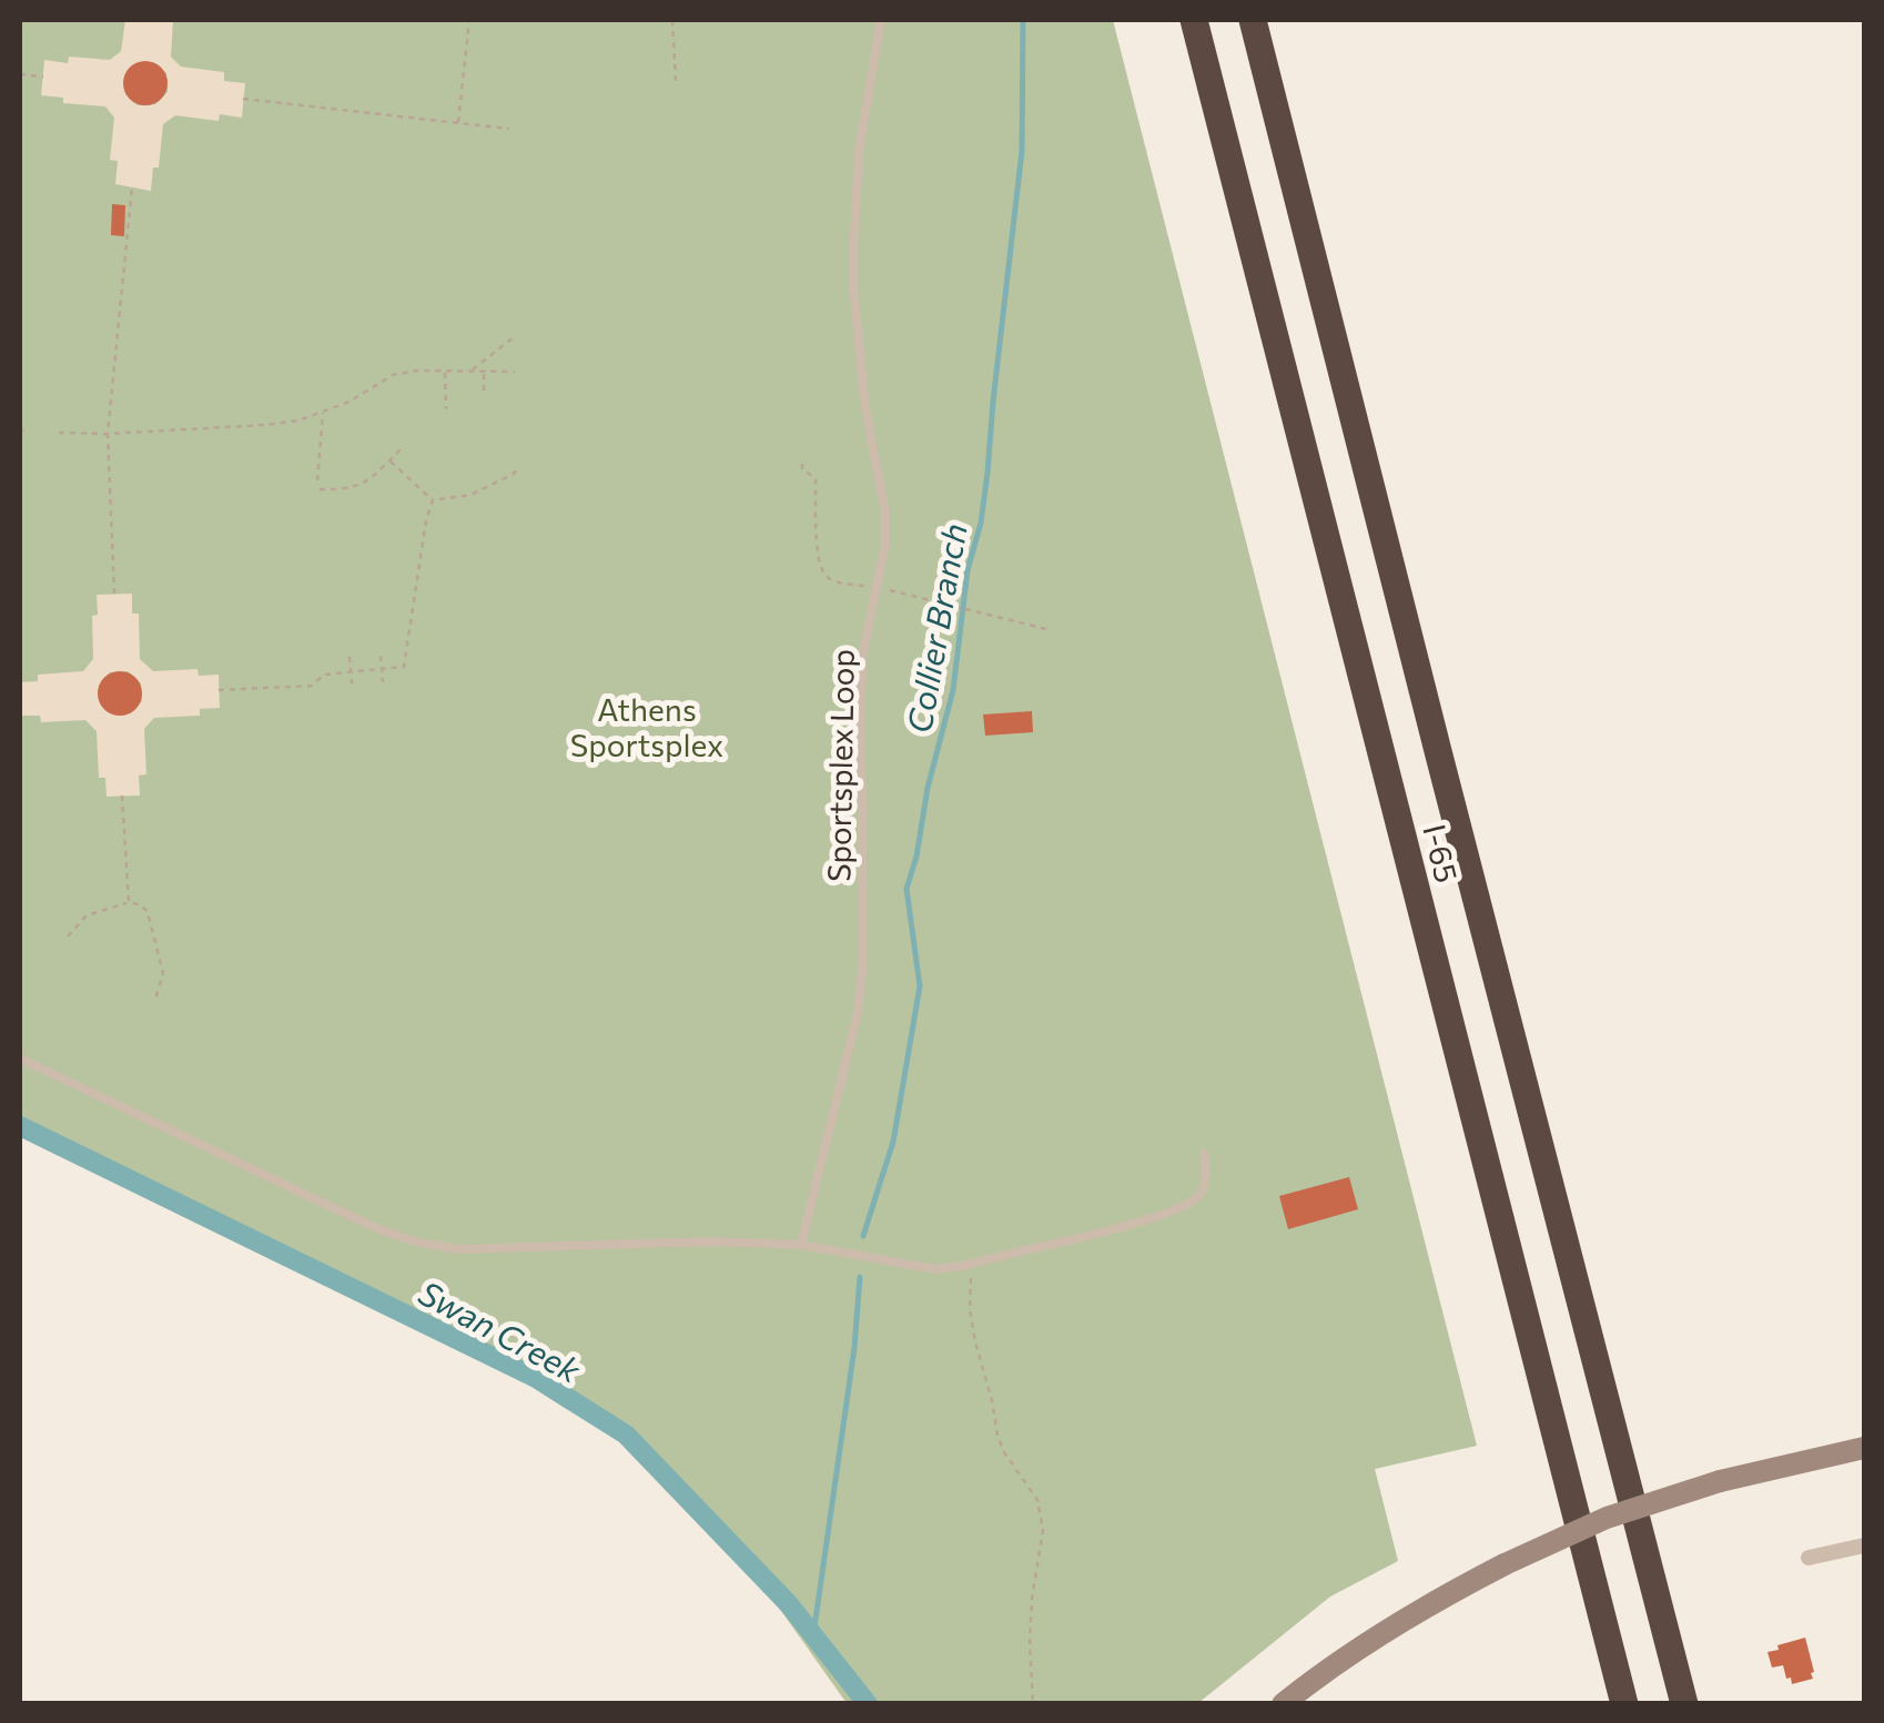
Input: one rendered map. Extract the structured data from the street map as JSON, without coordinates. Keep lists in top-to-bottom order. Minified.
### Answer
{"streets":{"highway":["I-65"],"lane":["Sportsplex Loop"]},"water":["Collier Branch","Swan Creek"],"parks":["Athens Sportsplex"]}
